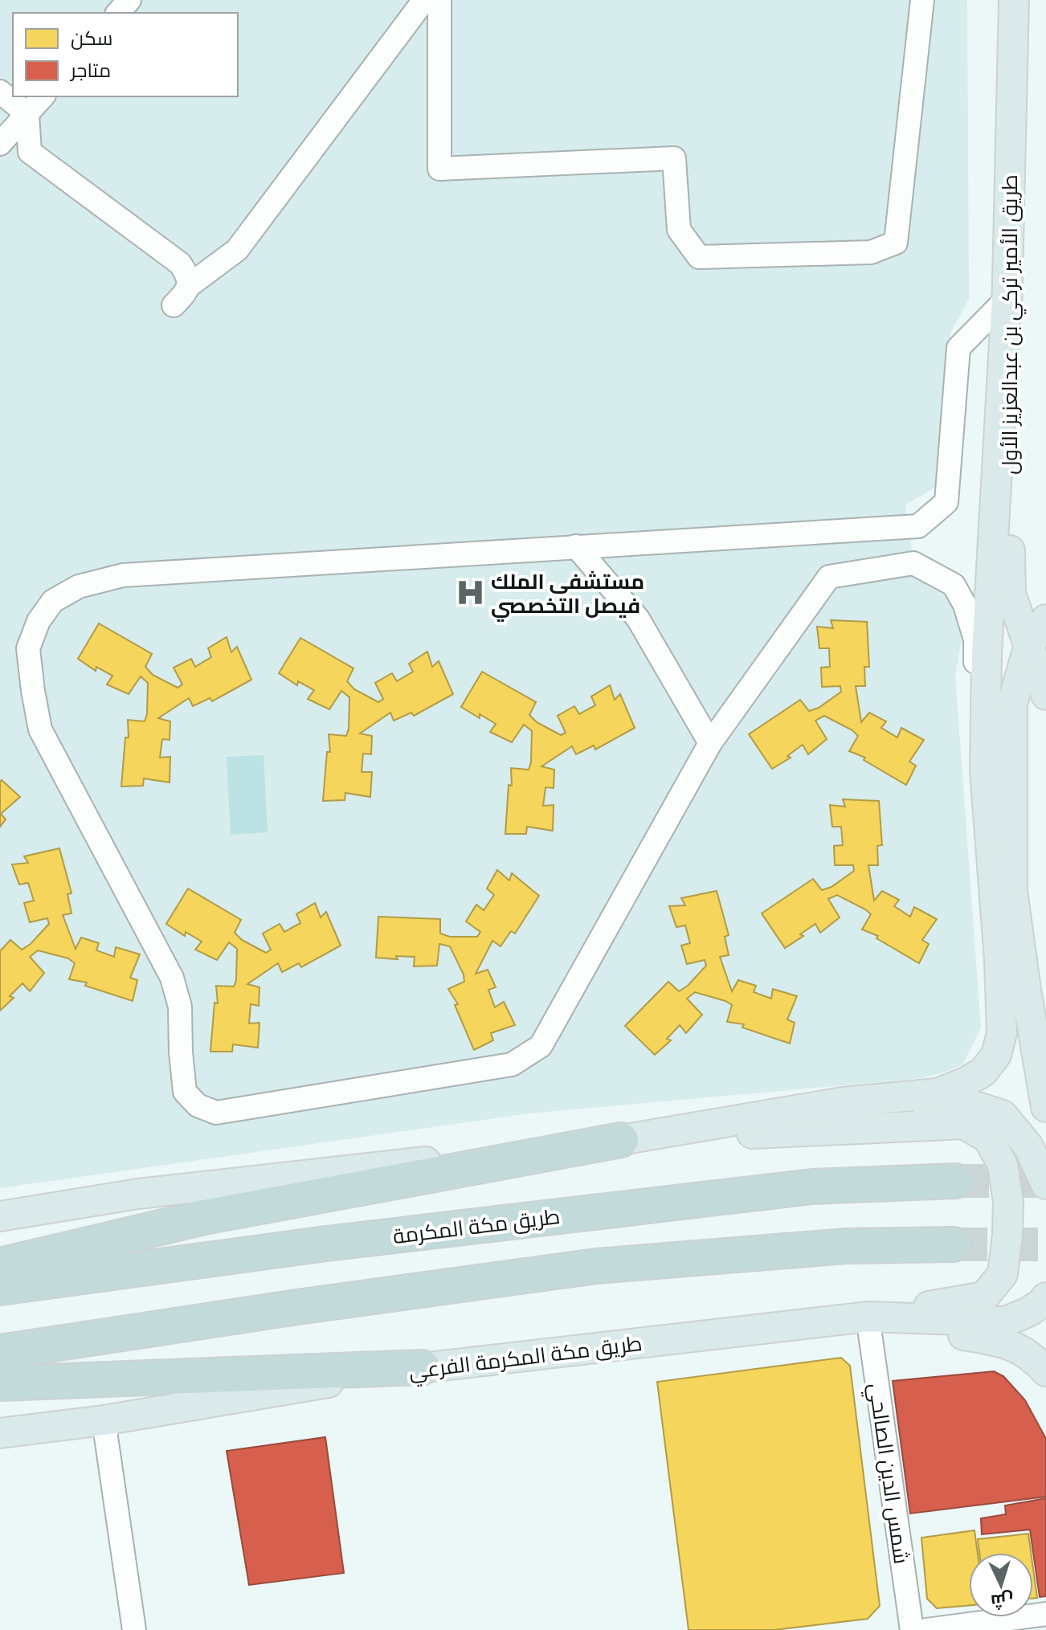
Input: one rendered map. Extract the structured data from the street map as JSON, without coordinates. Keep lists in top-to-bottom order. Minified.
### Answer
{"streets":{"highway":["طريق مكة المكرمة"],"main road":["طريق الأمير تركي بن عبدالعزيز الأول","طريق مكة المكرمة الفرعي"],"street":["شمس الدين الصالحي"]},"crossings":[["طريق مكة المكرمة الفرعي","شمس الدين الصالحي"]],"places":{"hospital":["مستشفى الملك فيصل التخصصي"]},"legend":["سكن","متاجر"],"north":"bottom"}
